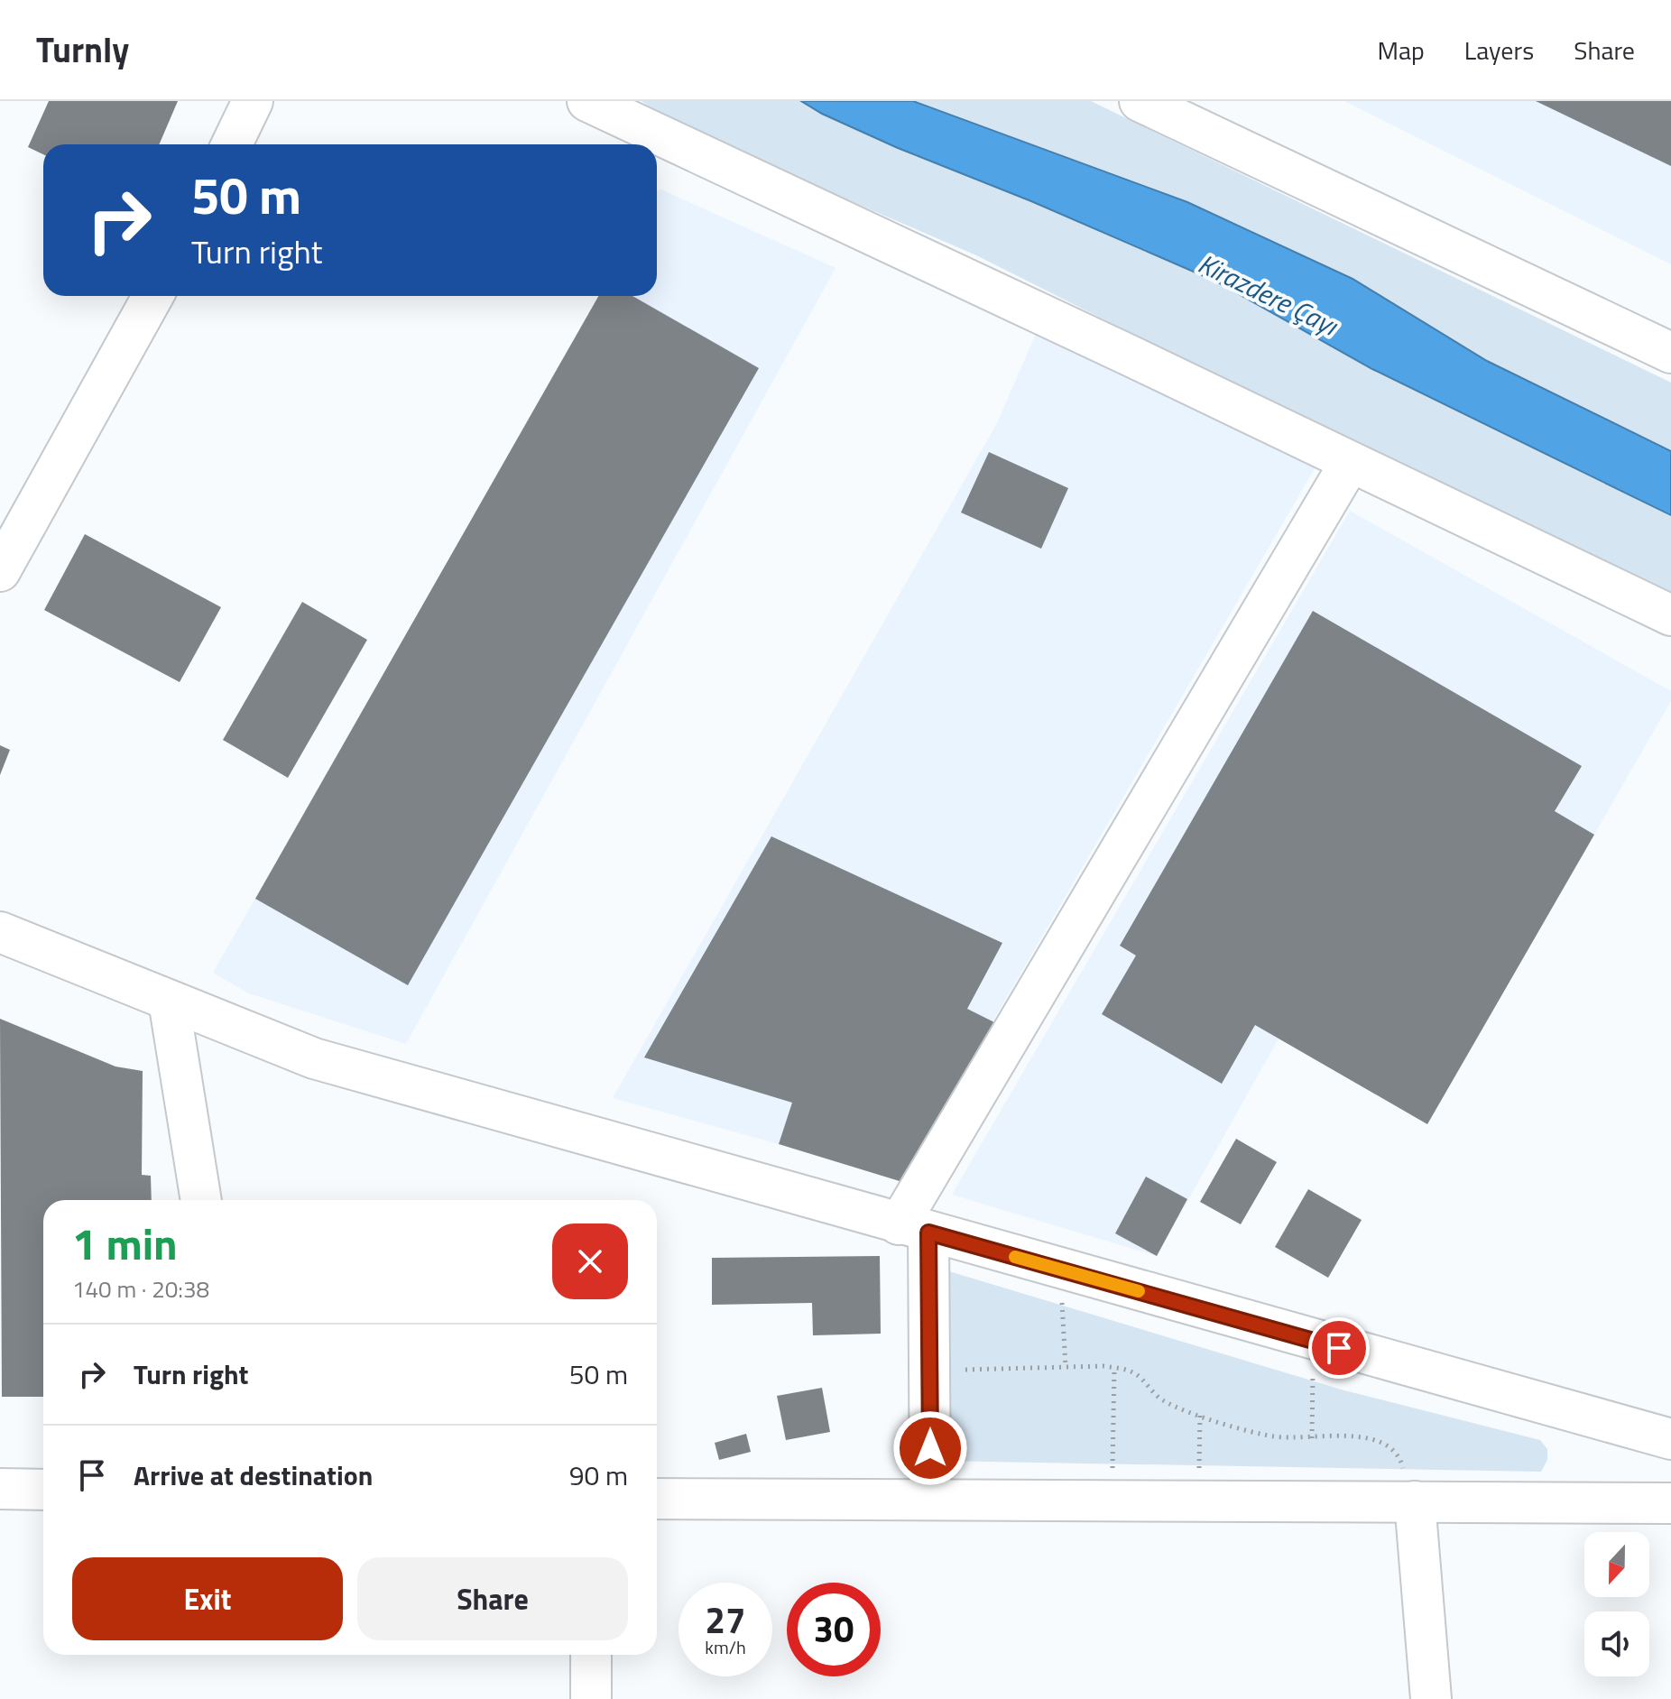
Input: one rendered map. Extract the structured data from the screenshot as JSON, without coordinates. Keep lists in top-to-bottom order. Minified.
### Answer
{"water":["Kirazdere Çayı"],"north":"bottom","page":{"header":"Turnly","nav":["Map","Layers","Share"],"turn":["50 m","Turn right"],"heading":["1 min","140 m · 20:38"],"list":[{"name":"Turn right","value":"50 m"},{"name":"Arrive at destination","value":"90 m"}],"buttons":["Exit","Share"],"speed":"27 km/h","limit":"30"}}
